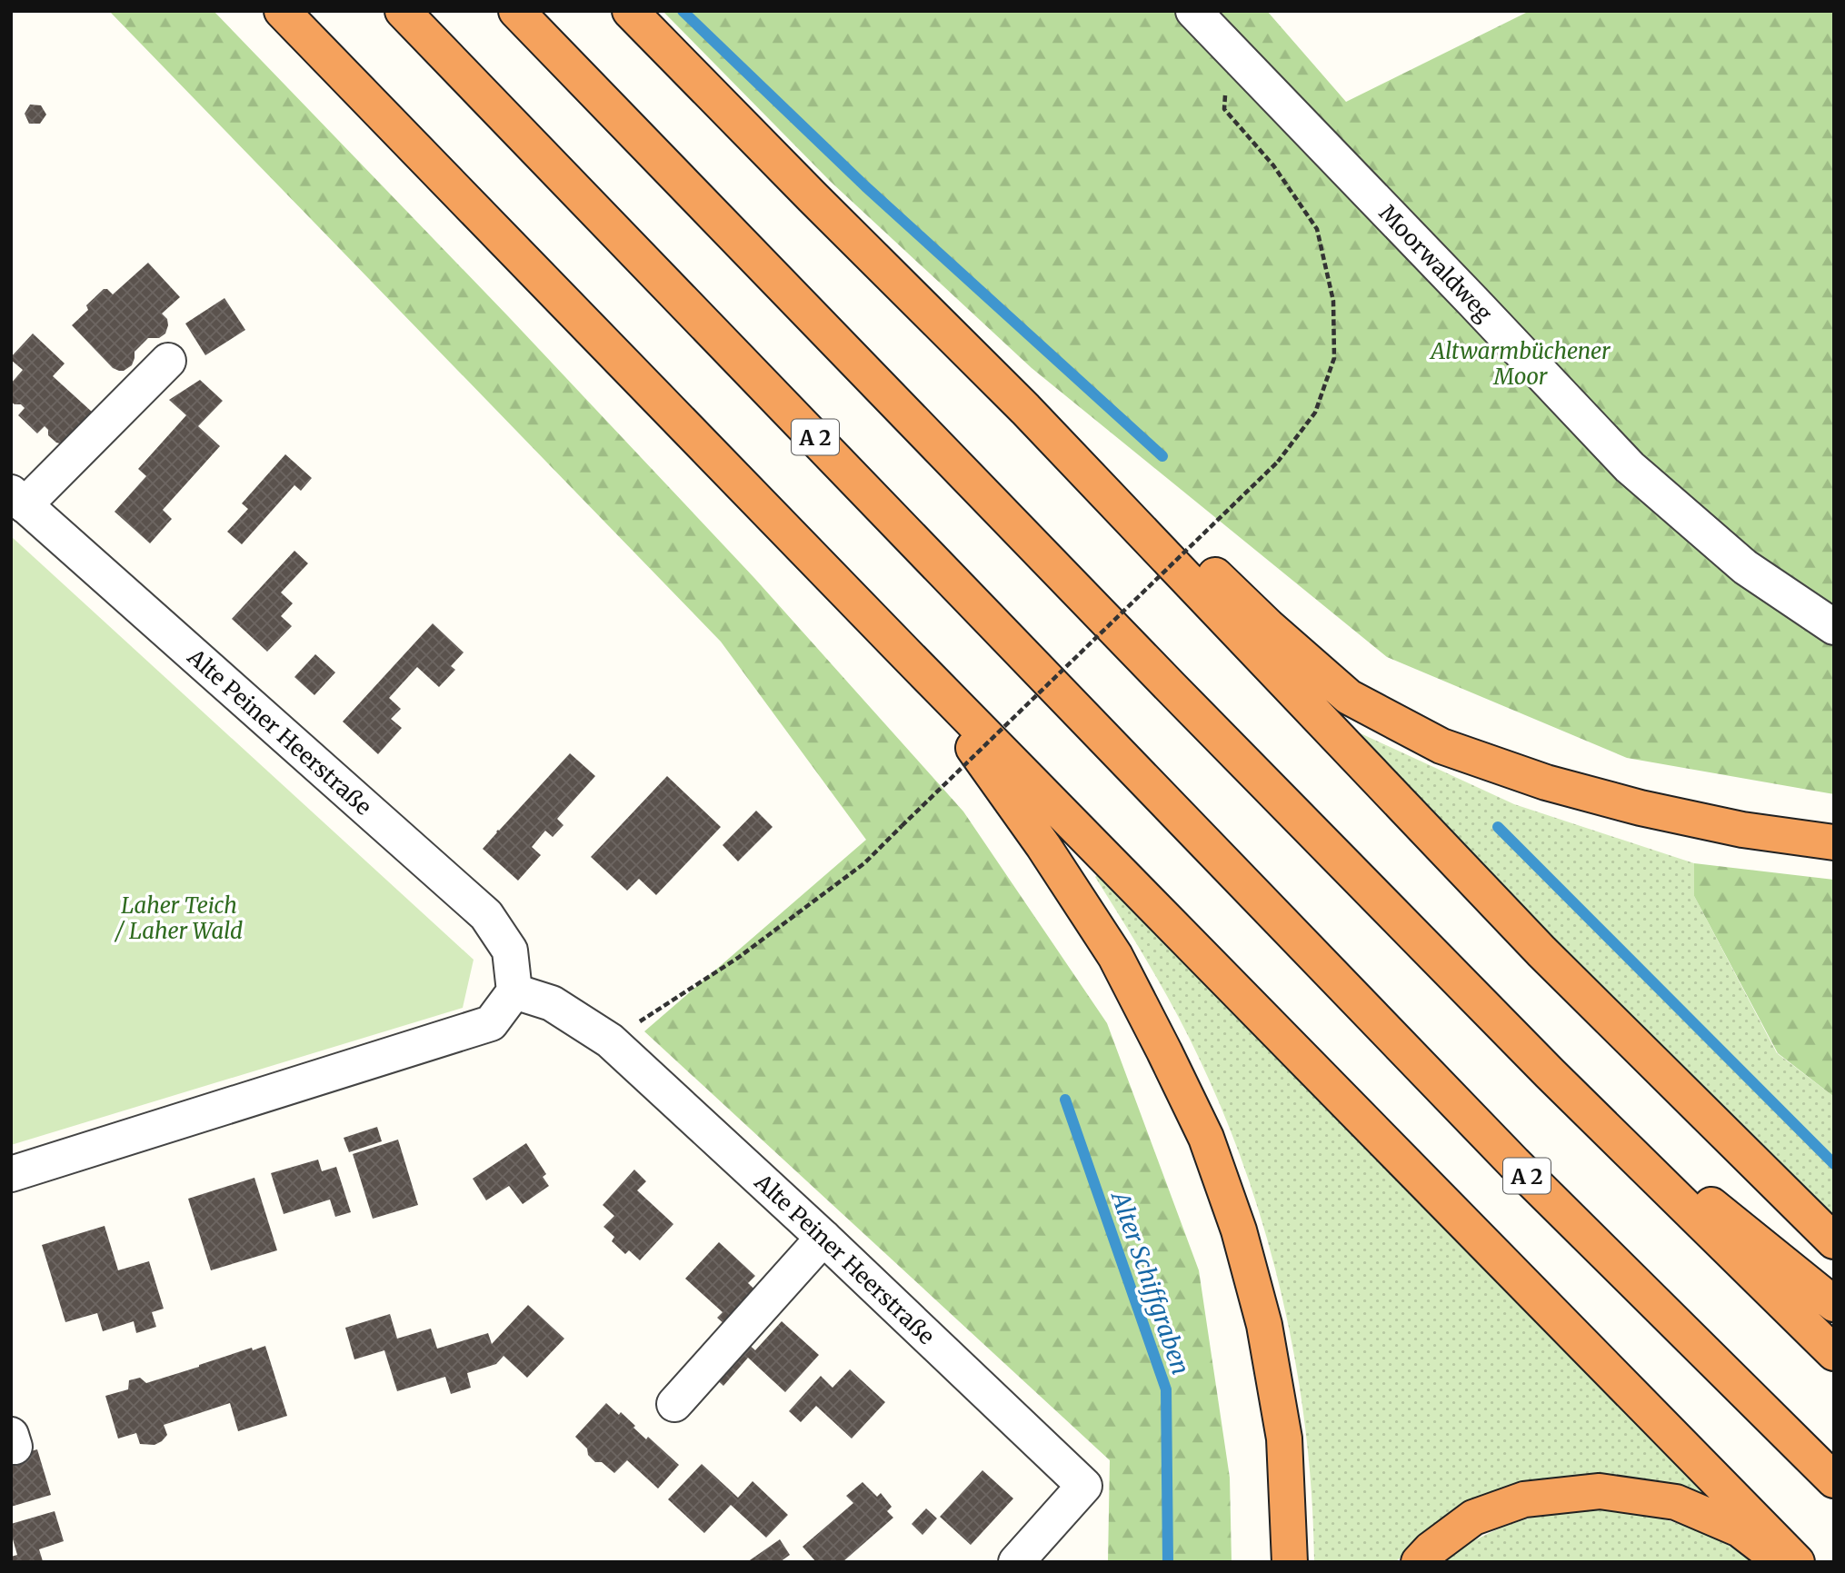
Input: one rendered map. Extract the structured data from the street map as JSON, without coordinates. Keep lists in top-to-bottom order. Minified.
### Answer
{"streets":{"highway":["A 2"],"street":["Moorwaldweg","Alte Peiner Heerstraße"]},"water":["Alter Schiffgraben"],"parks":["Altwarmbüchener Moor","Laher Teich / Laher Wald"]}
